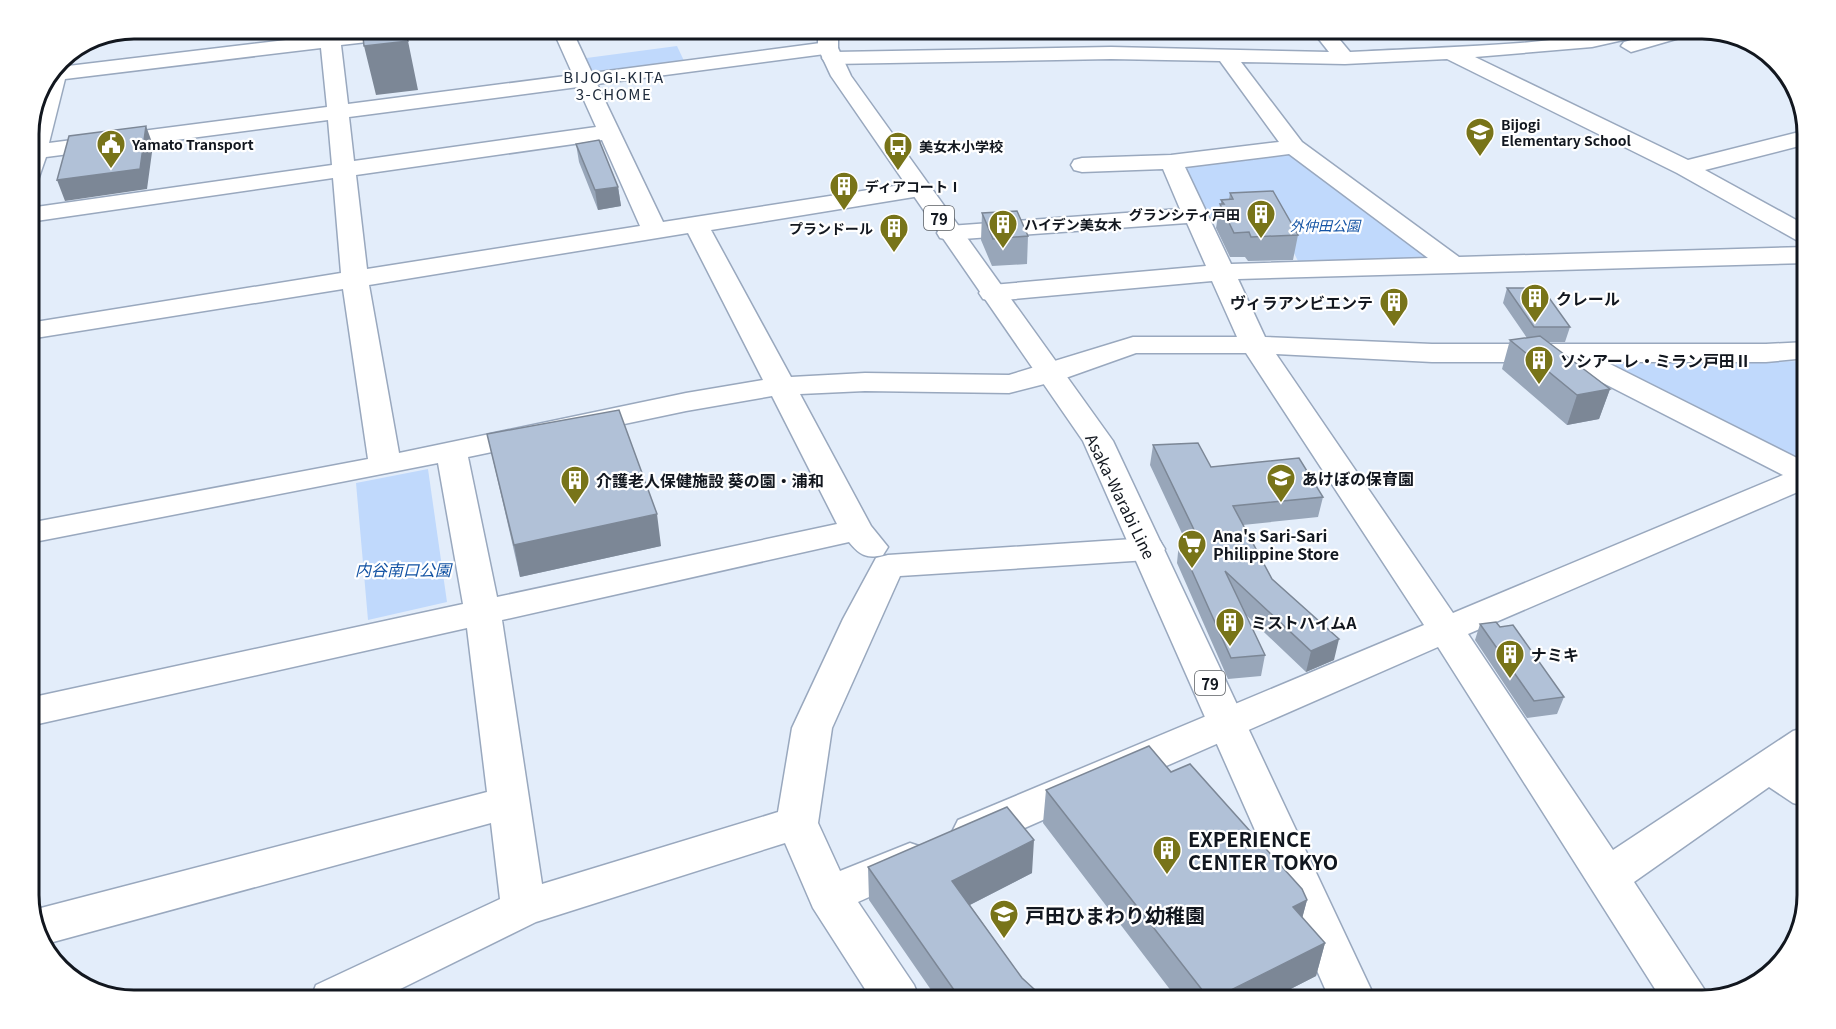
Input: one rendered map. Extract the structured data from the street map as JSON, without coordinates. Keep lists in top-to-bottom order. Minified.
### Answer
{"streets":{"street":["79","Asaka-Warabi Line"]},"districts":["BIJOGI-KITA 3-CHOME"],"parks":["外仲田公園","内谷南口公園"],"places":{"school or university":["Bijogi Elementary School","あけぼの保育園","戸田ひまわり幼稚園"],"public building":["Yamato Transport"],"bus stop":["美女木小学校"],"building":["ディアコートⅠ","グランシティ戸田","ハイデン美女木","プランドール","クレール","ヴィラアンビエンテ","ソシアーレ・ミラン戸田Ⅱ","介護老人保健施設 葵の園・浦和","ミストハイムA","ナミキ","EXPERIENCE CENTER TOKYO"],"supermarket":["Ana's Sari-Sari Philippine Store"]}}
